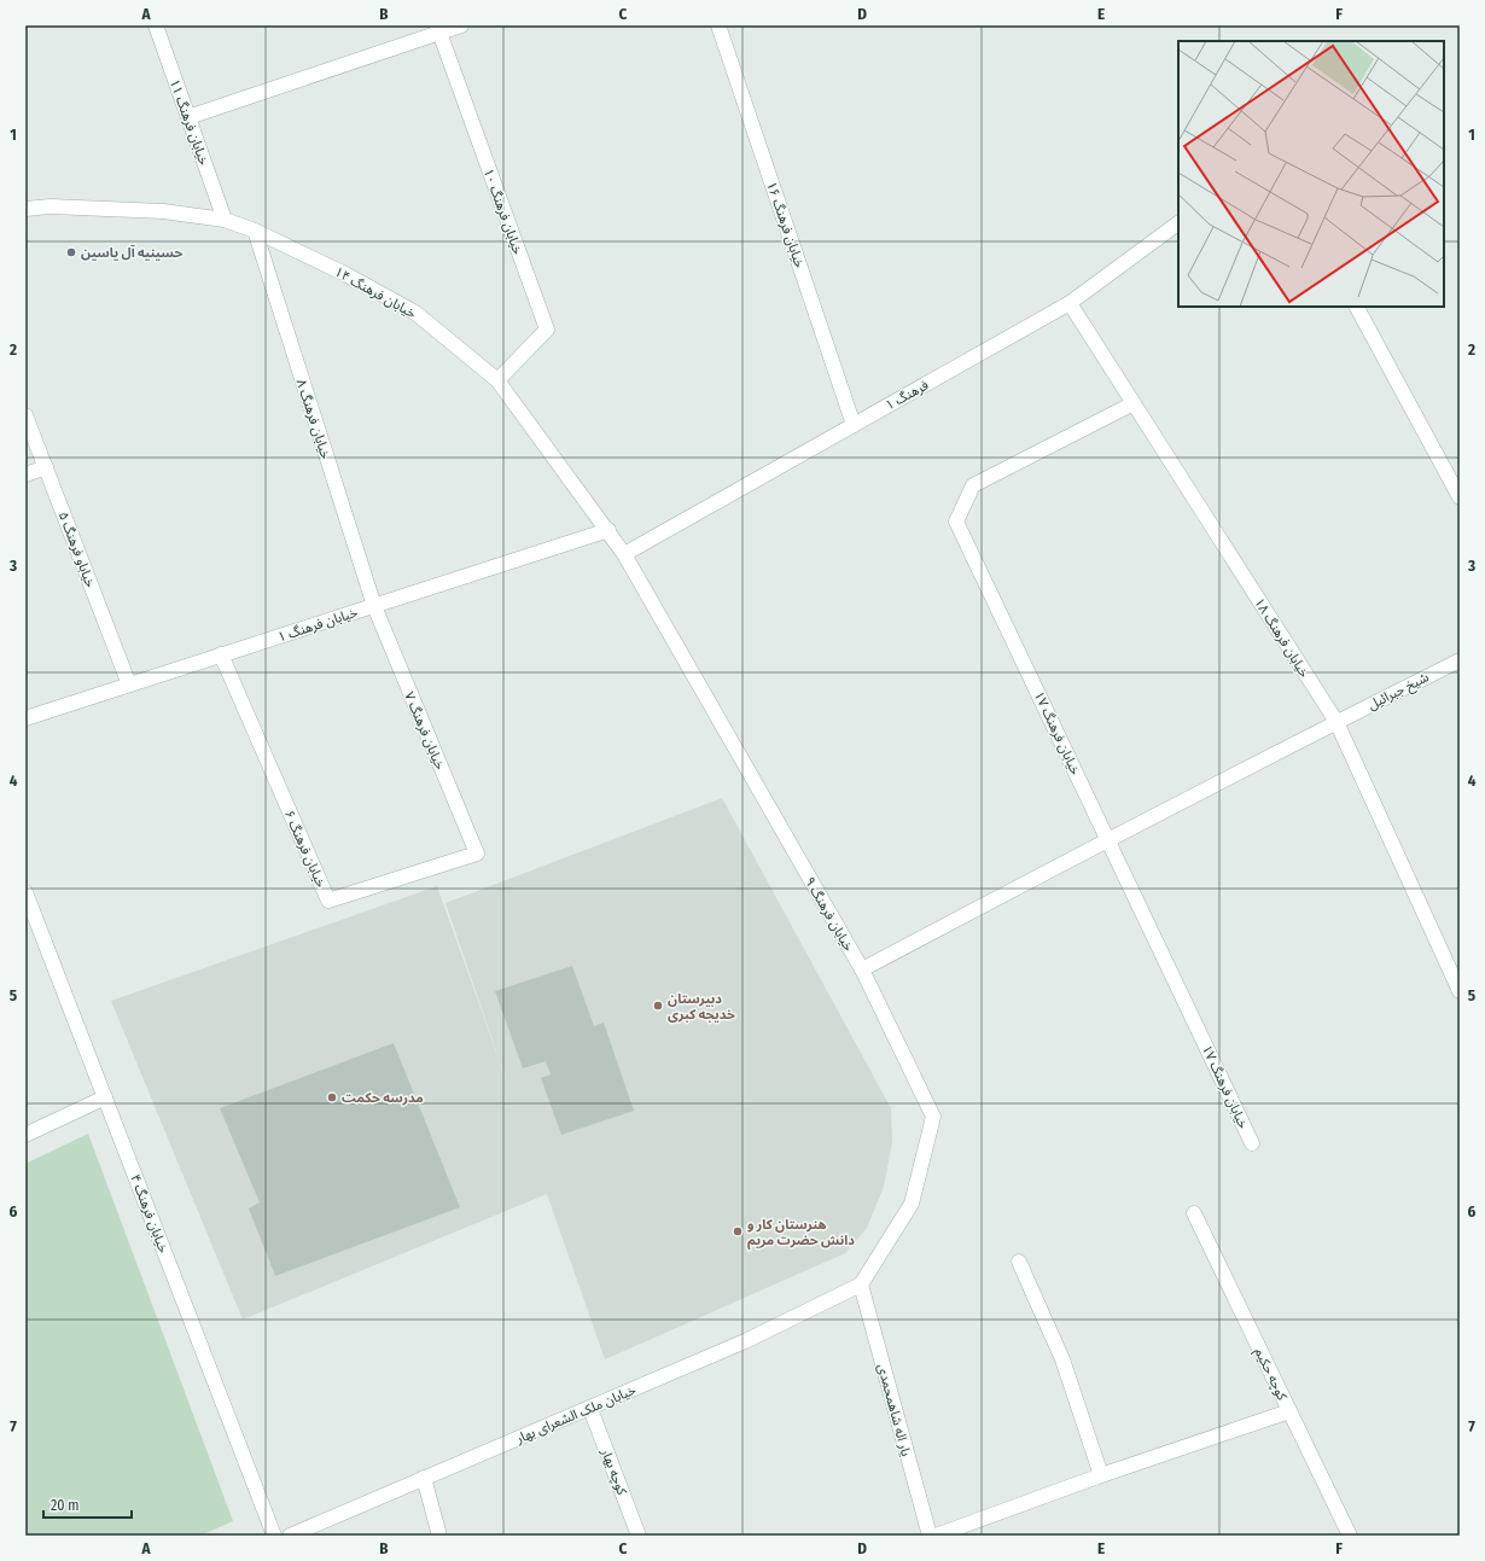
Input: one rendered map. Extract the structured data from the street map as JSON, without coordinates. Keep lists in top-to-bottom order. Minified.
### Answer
{"streets":{"street":["خیابان فرهنگ ۱۱","خیابان فرهنگ ۱۰","خیابان فرهنگ ۱۶","خیابان فرهنگ ۱۴","فرهنگ ۱","خیابان فرهنگ ۸","خیاباو فرهنگ ۵","خیابان فرهنگ ۱","خیابان فرهنگ ۱۸","شیخ جبرائیل","خیابان فرهنگ ۷","خیابان فرهنگ ۱۷","خیابان فرهنگ ۶","خیابان فرهنگ ۹","خیابان فرهنگ ۴","کوچه حکیم","یار اله شاهمحمدی","خیابان ملک الشعرای بهار","کوچه بهار"]},"crossings":[["خیابان فرهنگ ۱۱","خیابان فرهنگ ۱۴"],["خیابان فرهنگ ۱۰","خیابان فرهنگ ۱۴"],["خیابان فرهنگ ۱۶","فرهنگ ۱"],["خیابان فرهنگ ۱۴","فرهنگ ۱"],["خیابان فرهنگ ۱۴","خیابان فرهنگ ۸"],["خیابان فرهنگ ۱۴","خیابان فرهنگ ۱"],["خیابان فرهنگ ۱۴","خیابان فرهنگ ۹"],["فرهنگ ۱","خیابان فرهنگ ۱۸"],["فرهنگ ۱","خیابان فرهنگ ۹"],["خیابان فرهنگ ۸","خیابان فرهنگ ۱"],["خیابان فرهنگ ۸","خیابان فرهنگ ۷"],["خیاباو فرهنگ ۵","خیابان فرهنگ ۱"],["خیابان فرهنگ ۱","خیابان فرهنگ ۷"],["خیابان فرهنگ ۱","خیابان فرهنگ ۶"],["خیابان فرهنگ ۱۸","شیخ جبرائیل"],["خیابان فرهنگ ۱۸","خیابان فرهنگ ۱۷"],["شیخ جبرائیل","خیابان فرهنگ ۱۷"],["شیخ جبرائیل","خیابان فرهنگ ۹"],["خیابان فرهنگ ۷","خیابان فرهنگ ۶"],["خیابان فرهنگ ۹","یار اله شاهمحمدی"],["خیابان فرهنگ ۹","خیابان ملک الشعرای بهار"],["یار اله شاهمحمدی","خیابان ملک الشعرای بهار"],["خیابان ملک الشعرای بهار","کوچه بهار"]],"places":["حسینیه آل یاسین","دبیرستان خدیجه کبری","مدرسه حکمت","هنرستان کار و دانش حضرت مریم"],"scale_bar":"20 m","grid":{"columns":["A","B","C","D","E","F"],"rows":["1","2","3","4","5","6","7"]}}
